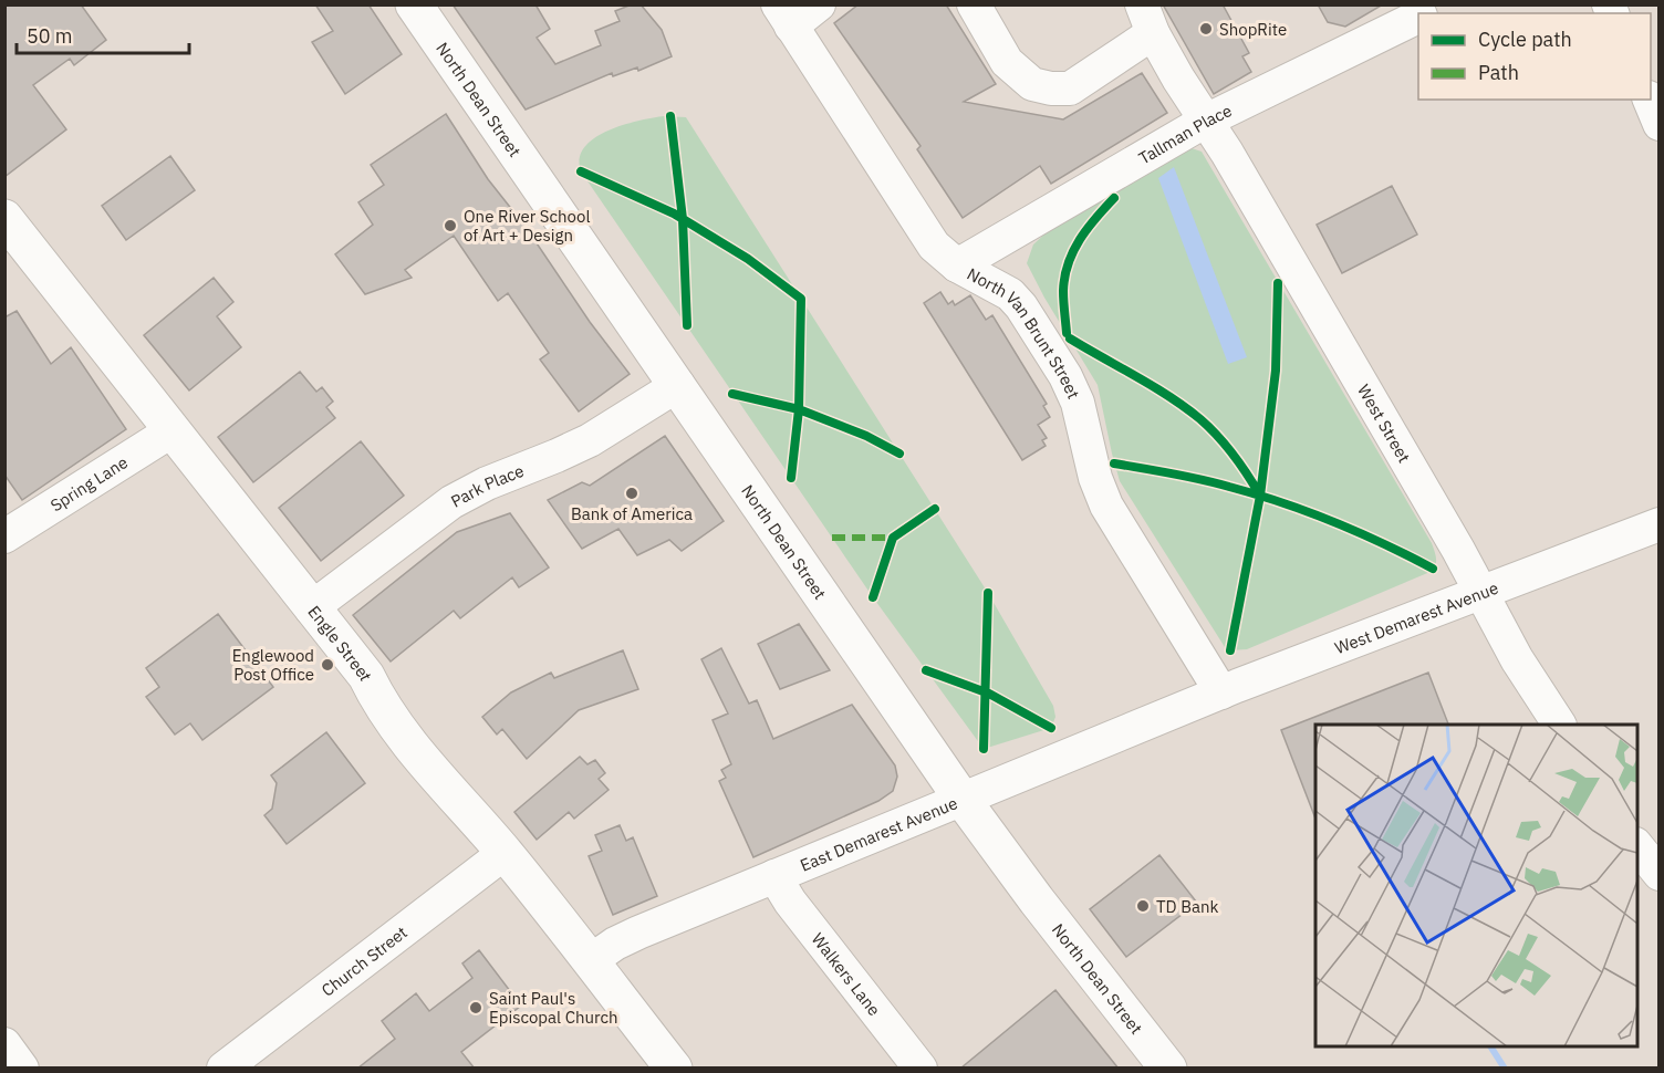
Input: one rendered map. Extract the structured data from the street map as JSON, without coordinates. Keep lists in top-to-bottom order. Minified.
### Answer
{"streets":{"main road":["North Dean Street","Engle Street"],"street":["Tallman Place","North Van Brunt Street","West Street","Spring Lane","Park Place","West Demarest Avenue","East Demarest Avenue","Church Street","Walkers Lane"]},"crossings":[["North Dean Street","Park Place"],["North Dean Street","East Demarest Avenue"],["Tallman Place","North Van Brunt Street"],["Tallman Place","West Street"],["North Van Brunt Street","West Demarest Avenue"],["West Street","West Demarest Avenue"],["Spring Lane","Engle Street"],["Park Place","Engle Street"],["West Demarest Avenue","East Demarest Avenue"],["Engle Street","East Demarest Avenue"],["Engle Street","Church Street"],["East Demarest Avenue","Walkers Lane"]],"places":["ShopRite","One River School of Art + Design","Bank of America","Englewood Post Office","TD Bank","Saint Paul's Episcopal Church"],"legend":["Cycle path","Path"],"scale_bar":"50 m"}
